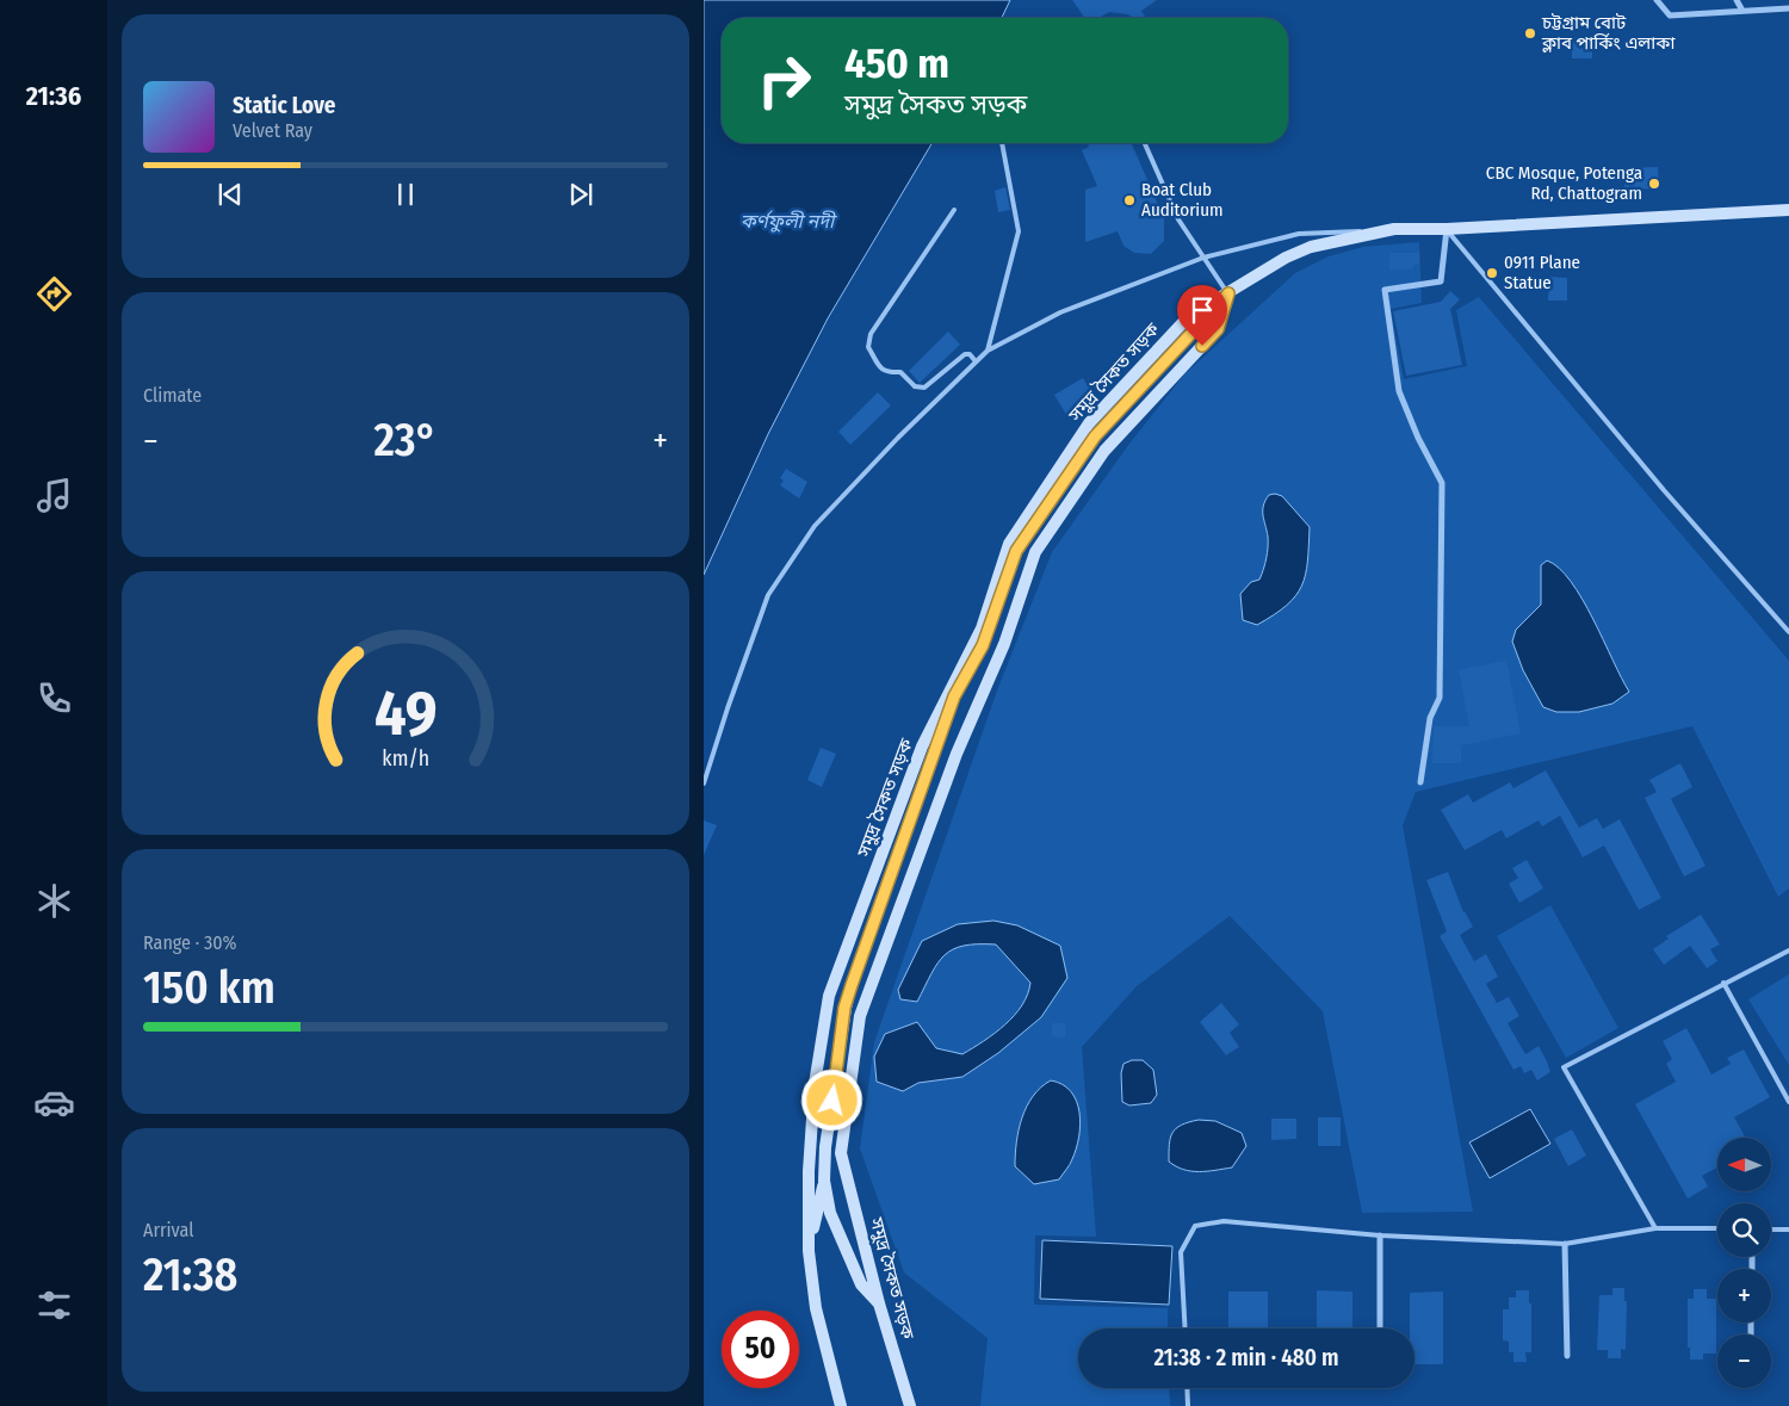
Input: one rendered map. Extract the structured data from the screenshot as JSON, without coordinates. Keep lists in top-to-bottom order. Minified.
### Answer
{"streets":{"main road":["সমুদ্র সৈকত সড়ক"]},"water":["কর্ণফুলী নদী"],"places":["চট্টগ্রাম বোট ক্লাব পার্কিং এলাকা","CBC Mosque, Potenga Rd, Chattogram","Boat Club Auditorium","0911 Plane Statue"],"north":"left","page":{"tabs":"21:36","turn":["450 m","সমুদ্র সৈকত সড়ক"],"song":["Static Love","Velvet Ray"],"tile":["Climate",["Range · 30%","150 km"],["Arrival","21:38"]],"heat":["−","23°","+"],"map_buttons":["+","−"],"limit":"50","trip":"21:38 · 2 min · 480 m","gauge":["49","km/h"]}}
